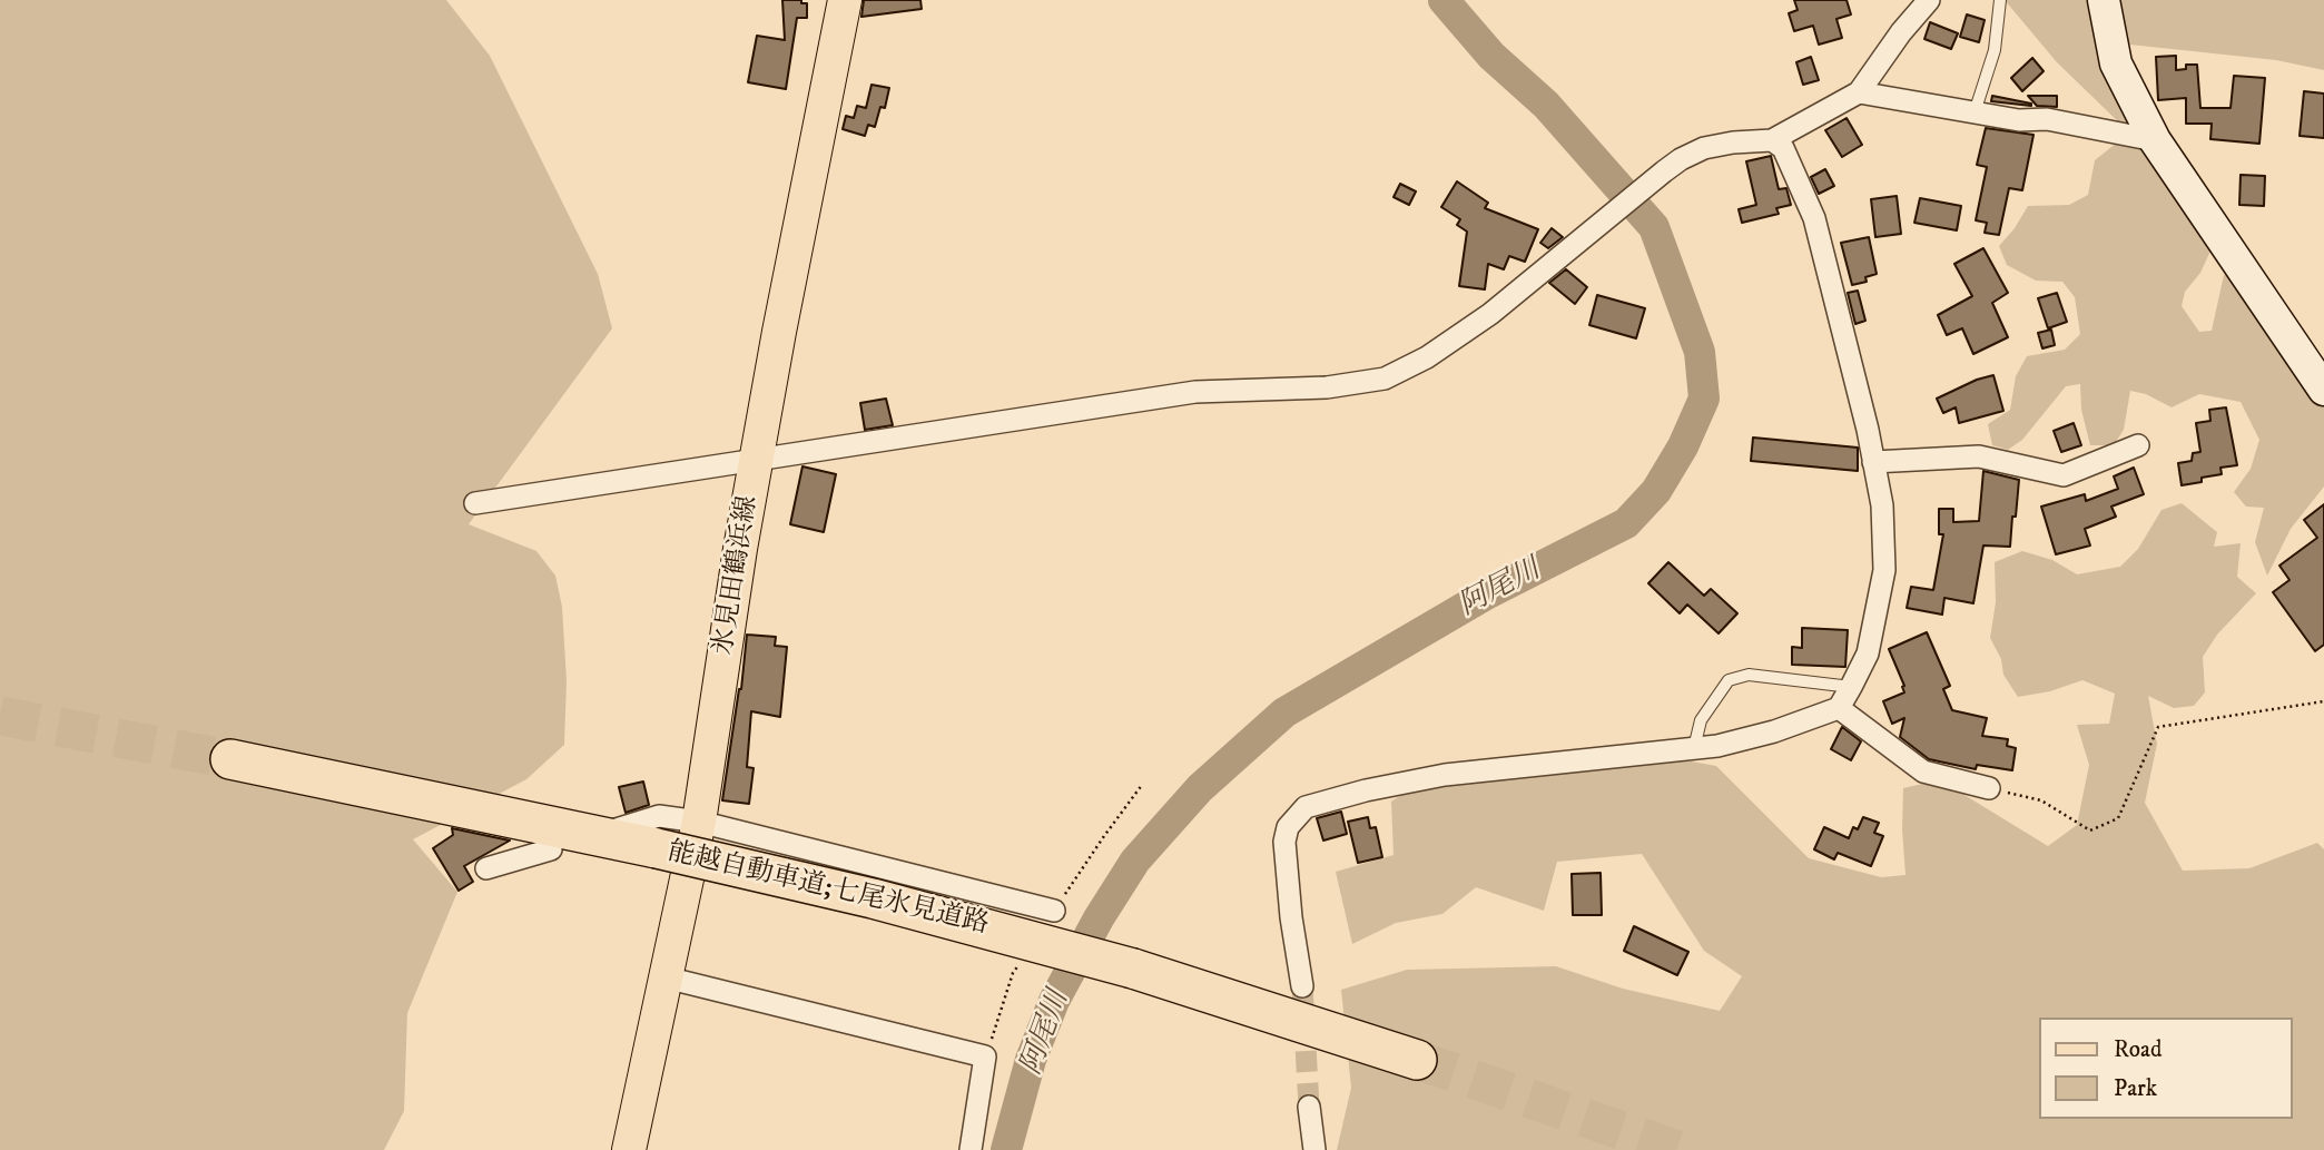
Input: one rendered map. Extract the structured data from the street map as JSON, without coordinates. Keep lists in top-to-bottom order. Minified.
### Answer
{"streets":{"highway":["能越自動車道;七尾氷見道路"],"main road":["氷見田鶴浜線"]},"water":["阿尾川"],"legend":["Road","Park"]}
